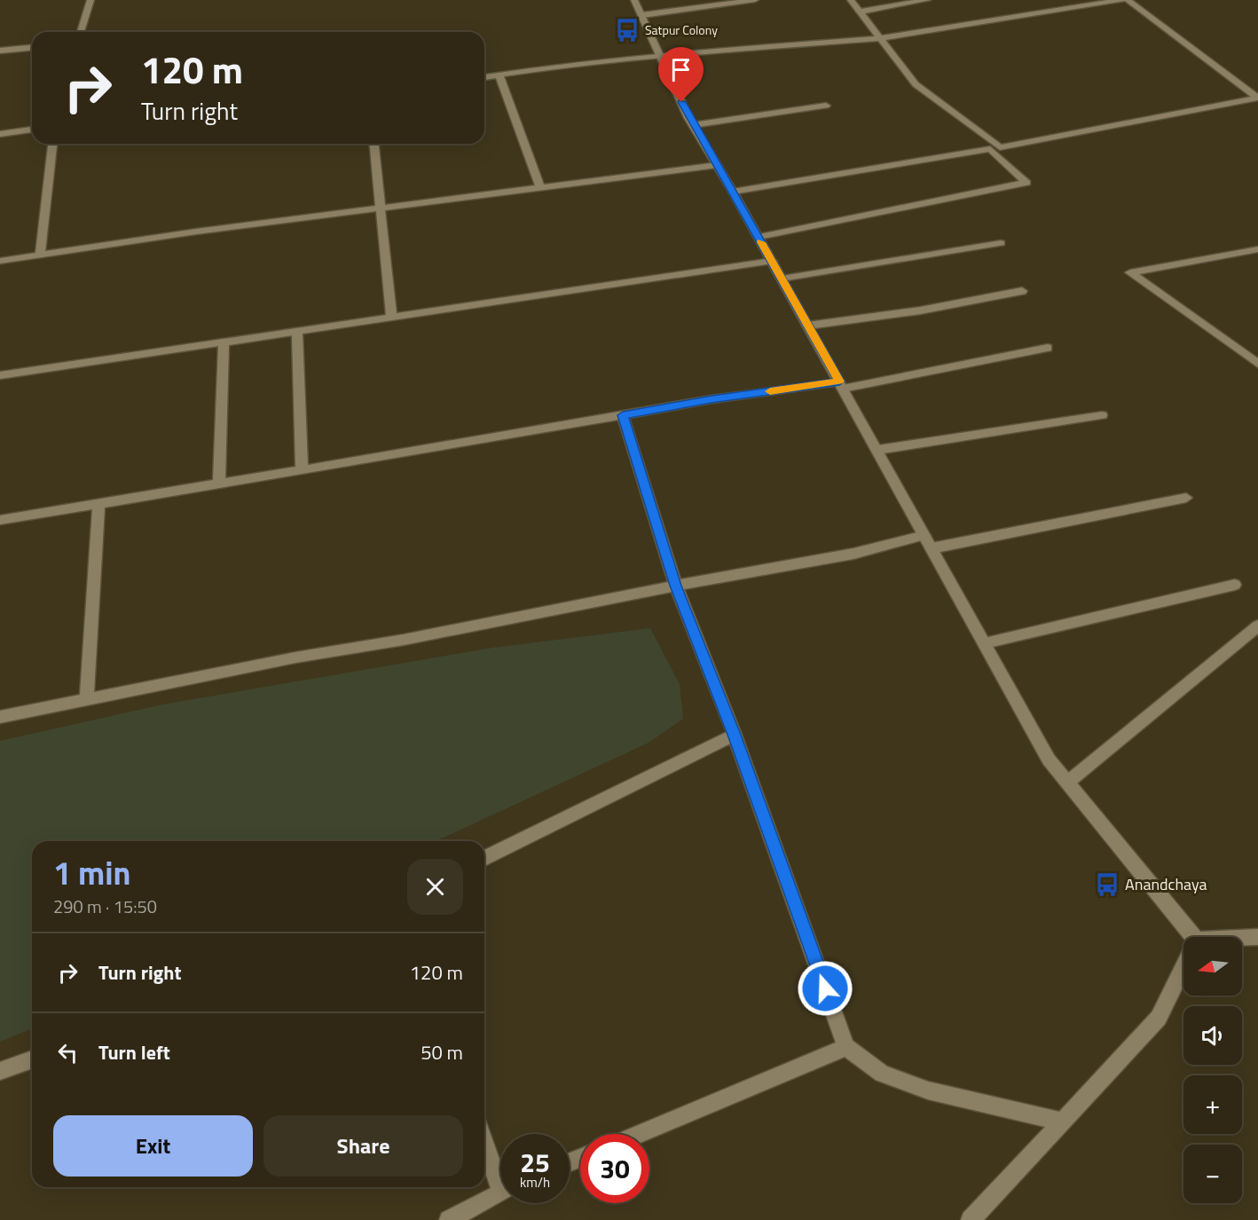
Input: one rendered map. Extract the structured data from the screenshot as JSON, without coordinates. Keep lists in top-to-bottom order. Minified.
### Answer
{"places":{"bus stop":["Satpur Colony","Anandchaya"]},"north":"left","page":{"turn":["120 m","Turn right"],"heading":["1 min","290 m · 15:50"],"list":[{"name":"Turn right","value":"120 m"},{"name":"Turn left","value":"50 m"}],"map_buttons":["+","−"],"buttons":["Exit","Share"],"speed":"25 km/h","limit":"30"}}
